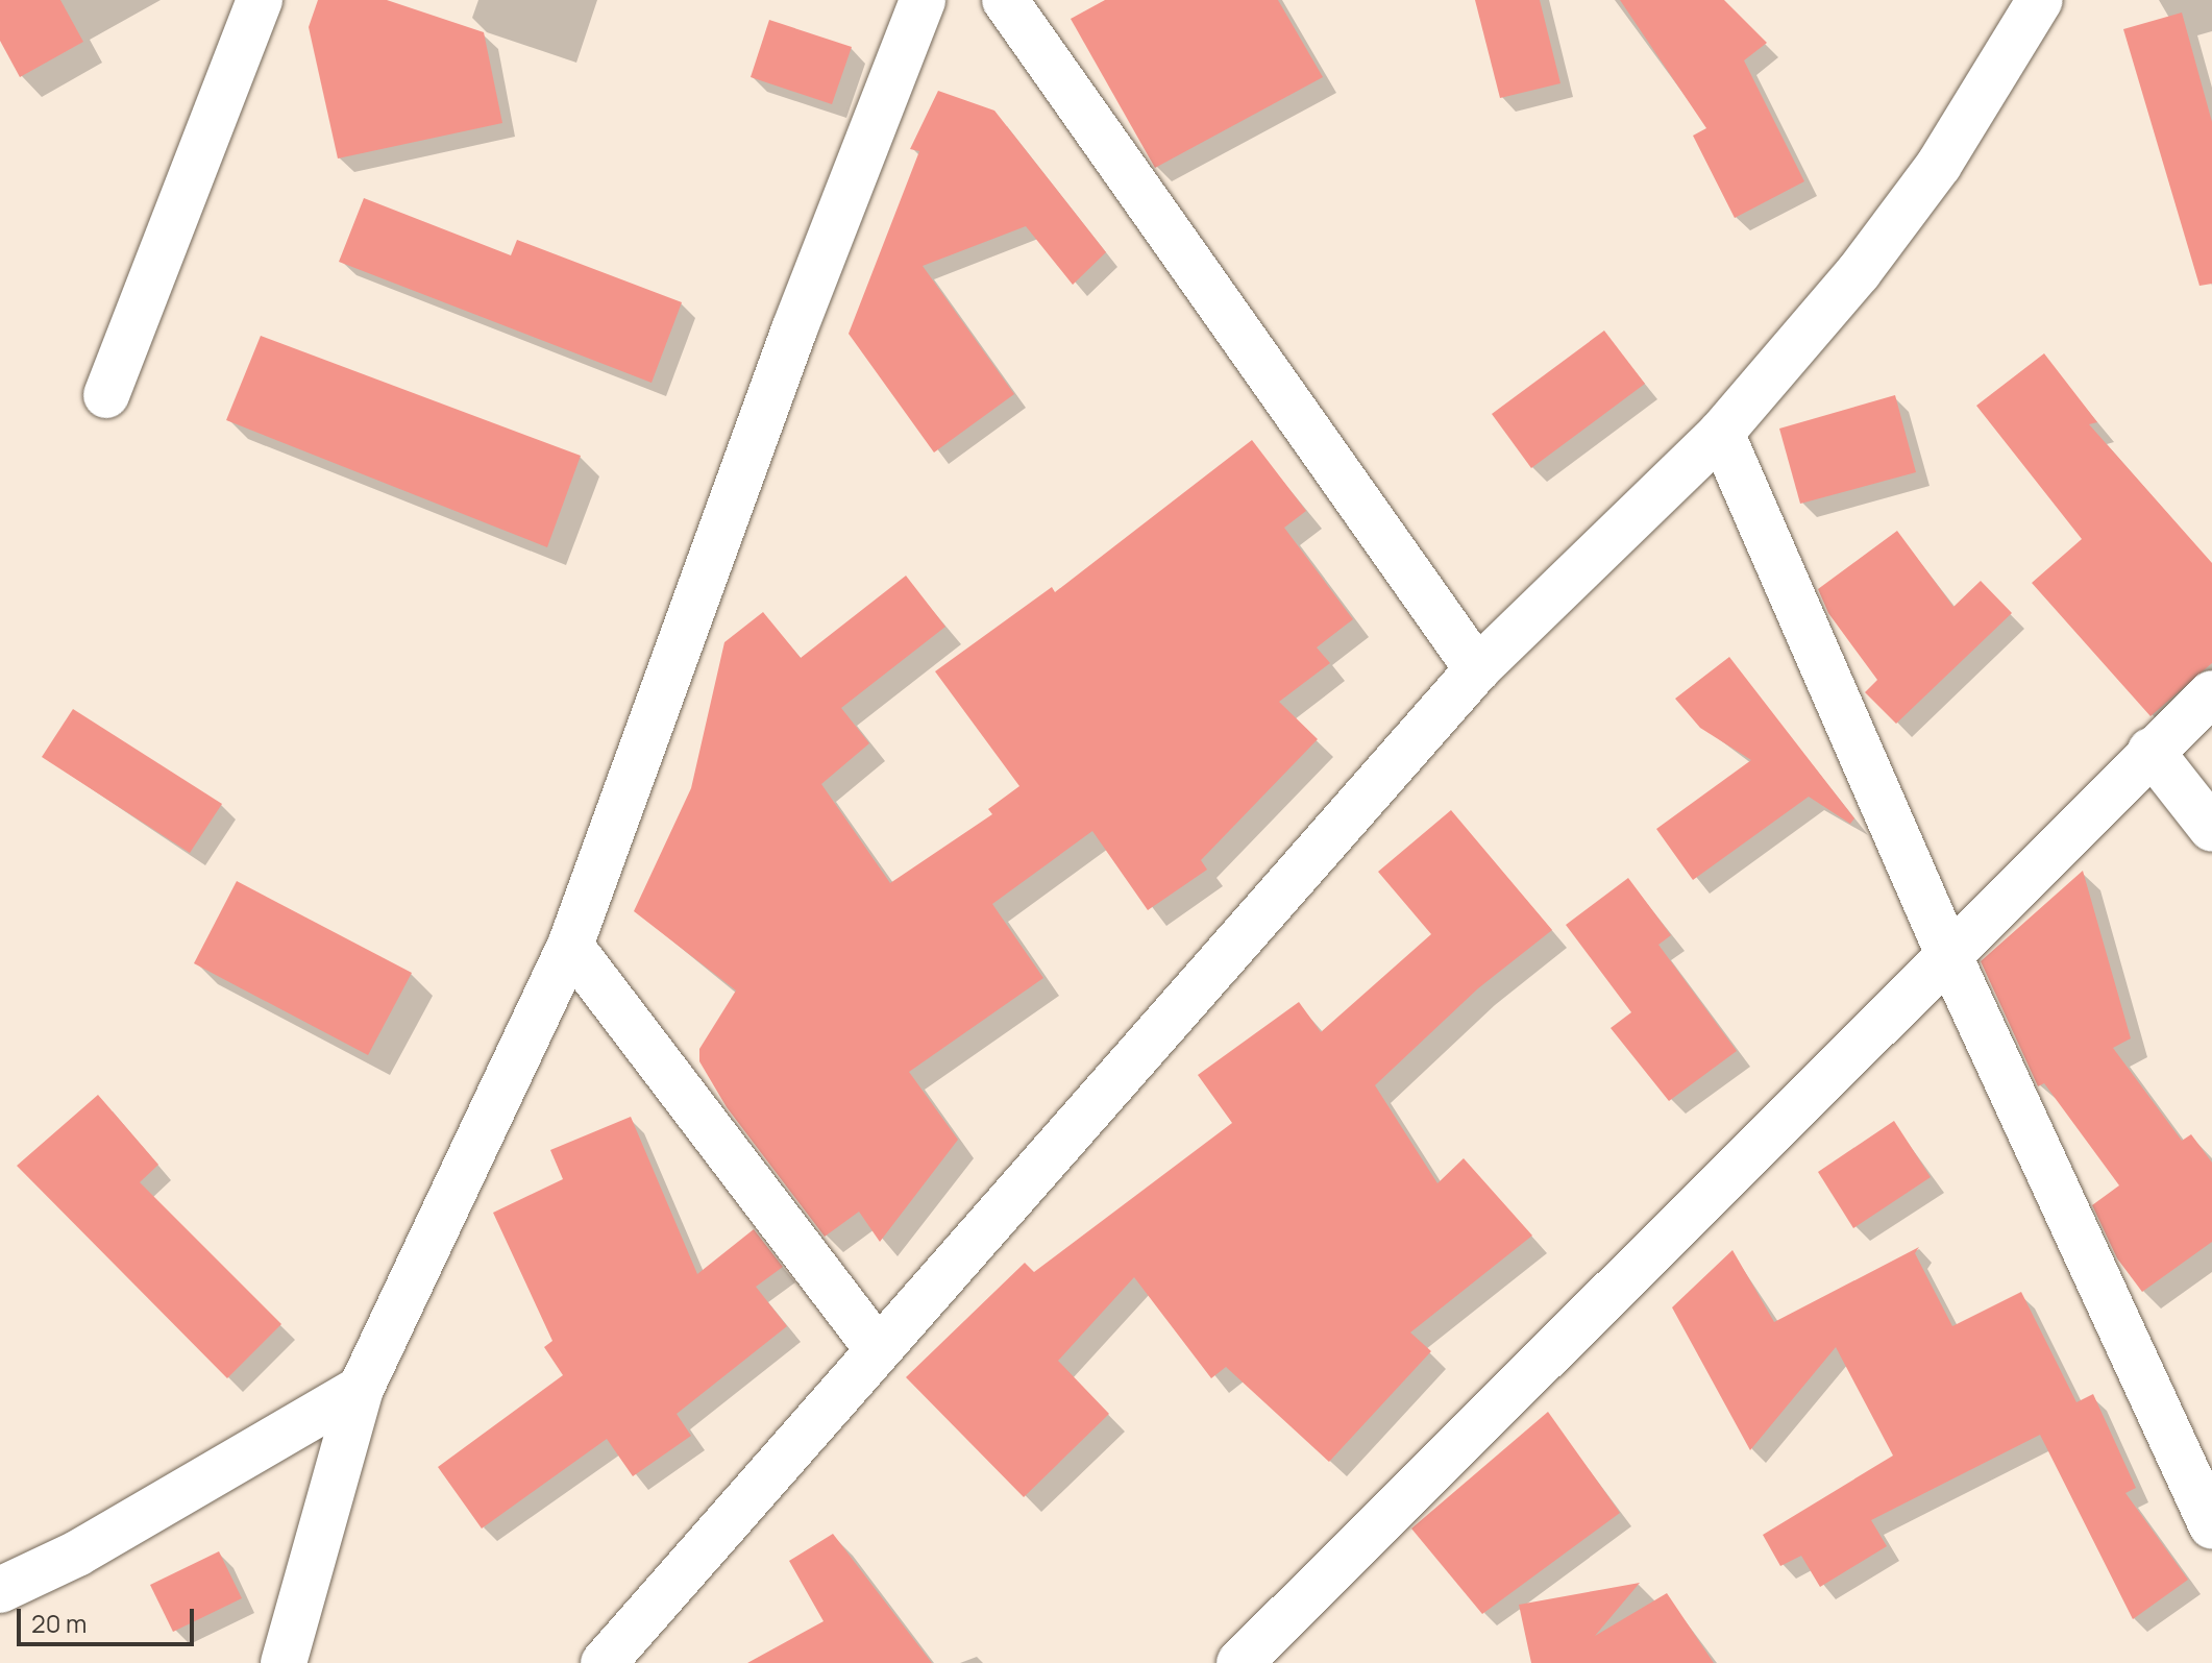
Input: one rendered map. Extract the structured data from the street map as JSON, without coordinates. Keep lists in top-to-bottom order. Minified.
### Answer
{"scale_bar":"20 m"}
